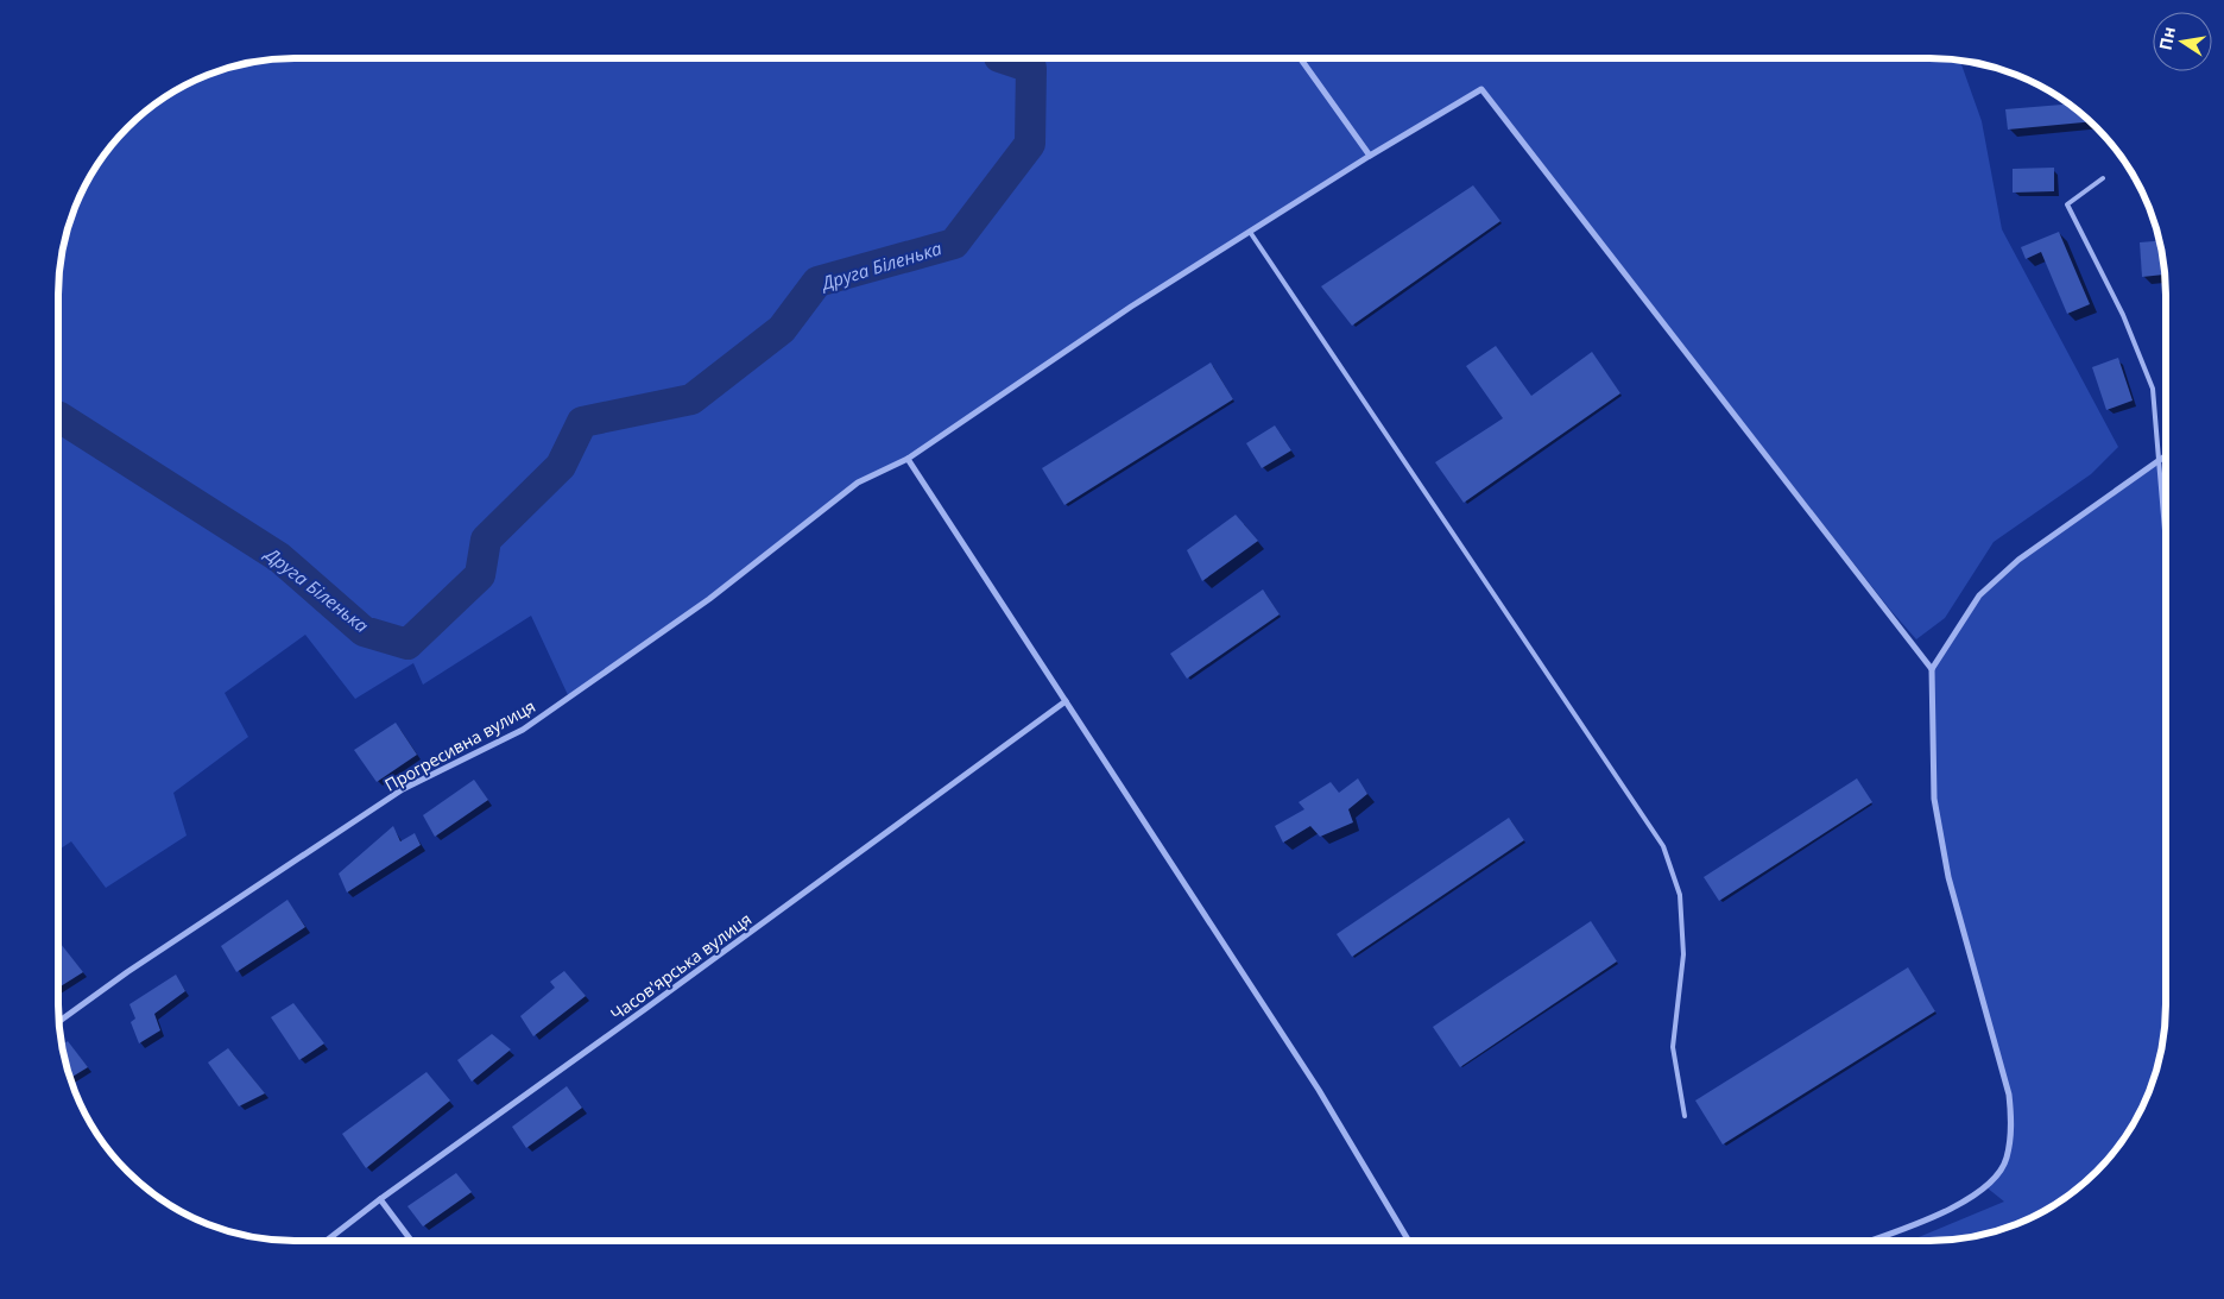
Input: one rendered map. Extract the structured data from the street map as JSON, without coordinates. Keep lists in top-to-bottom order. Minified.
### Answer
{"streets":{"street":["Прогресивна вулиця","Часов'ярська вулиця"]},"water":["Друга Біленька"],"north":"left"}
